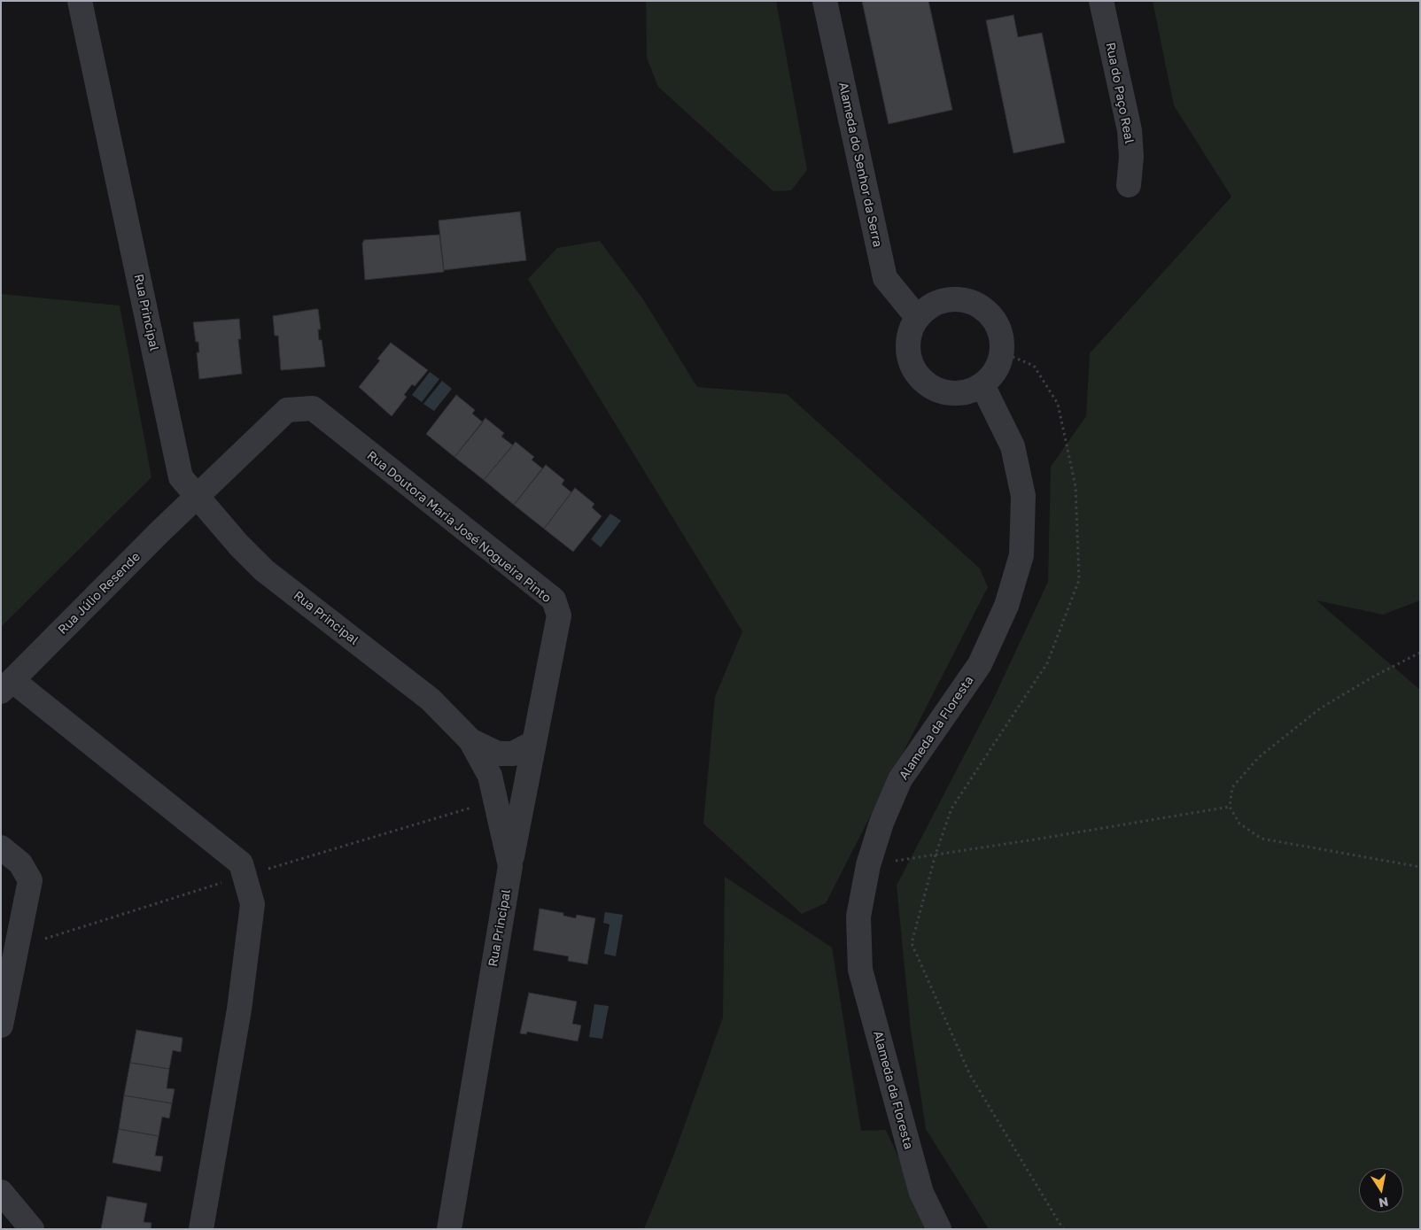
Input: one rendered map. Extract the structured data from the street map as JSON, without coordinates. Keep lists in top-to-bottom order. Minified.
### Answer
{"streets":{"street":["Rua do Paço Real","Alameda do Senhor da Serra","Rua Principal","Rua Doutora Maria José Nogueira Pinto","Rua Júlio Resende","Alameda da Floresta"]},"crossings":[["Alameda do Senhor da Serra","Alameda da Floresta"],["Rua Principal","Rua Doutora Maria José Nogueira Pinto"],["Rua Principal","Rua Júlio Resende"],["Rua Doutora Maria José Nogueira Pinto","Rua Júlio Resende"]],"north":"bottom"}
